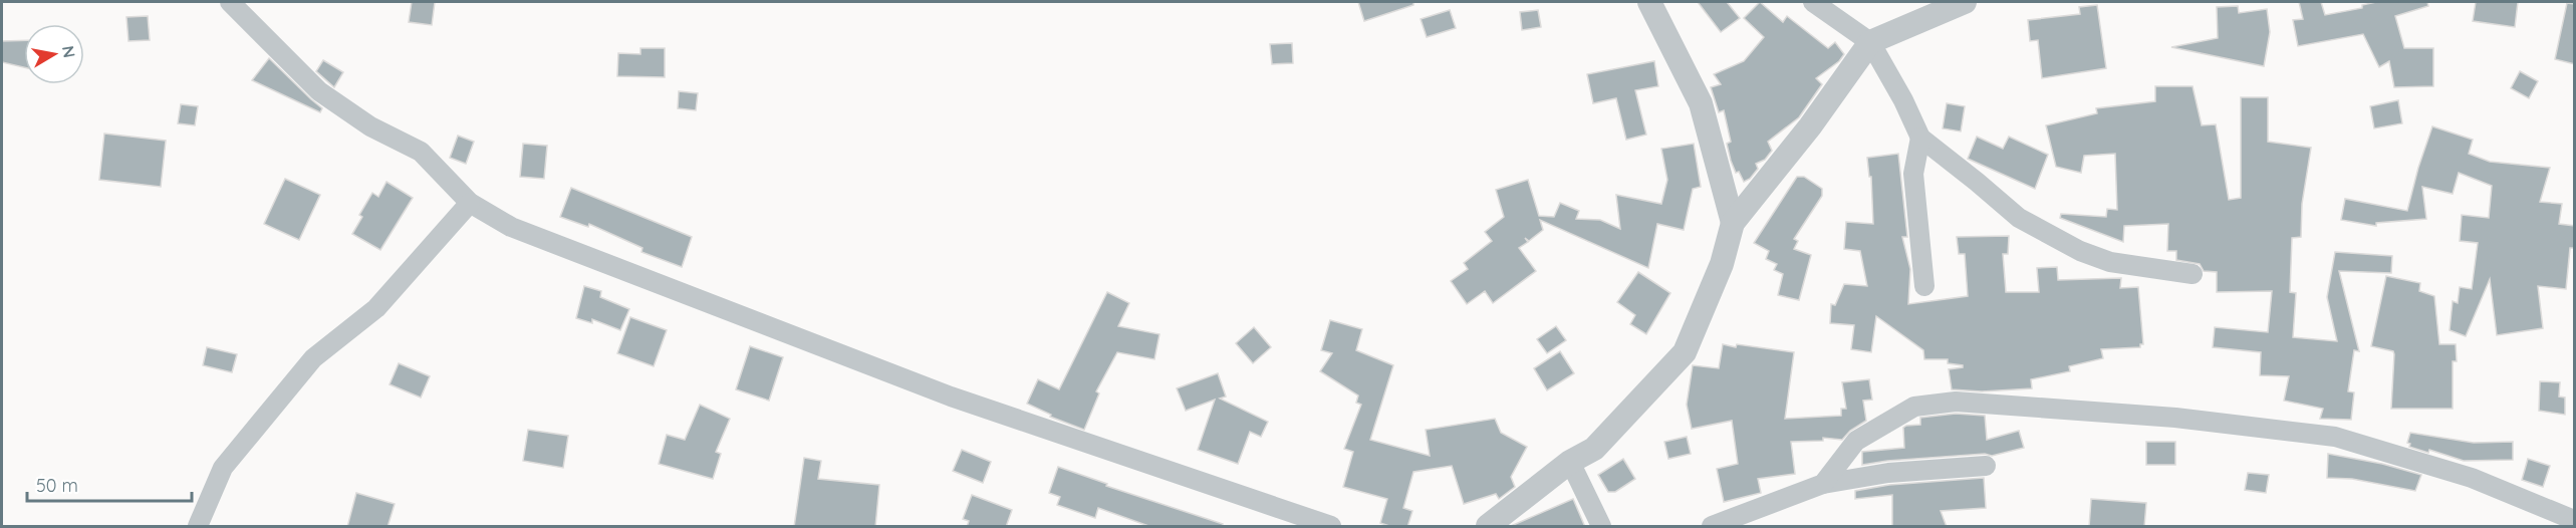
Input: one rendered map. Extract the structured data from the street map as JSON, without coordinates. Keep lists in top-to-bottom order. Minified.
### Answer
{"scale_bar":"50 m","north":"right"}
